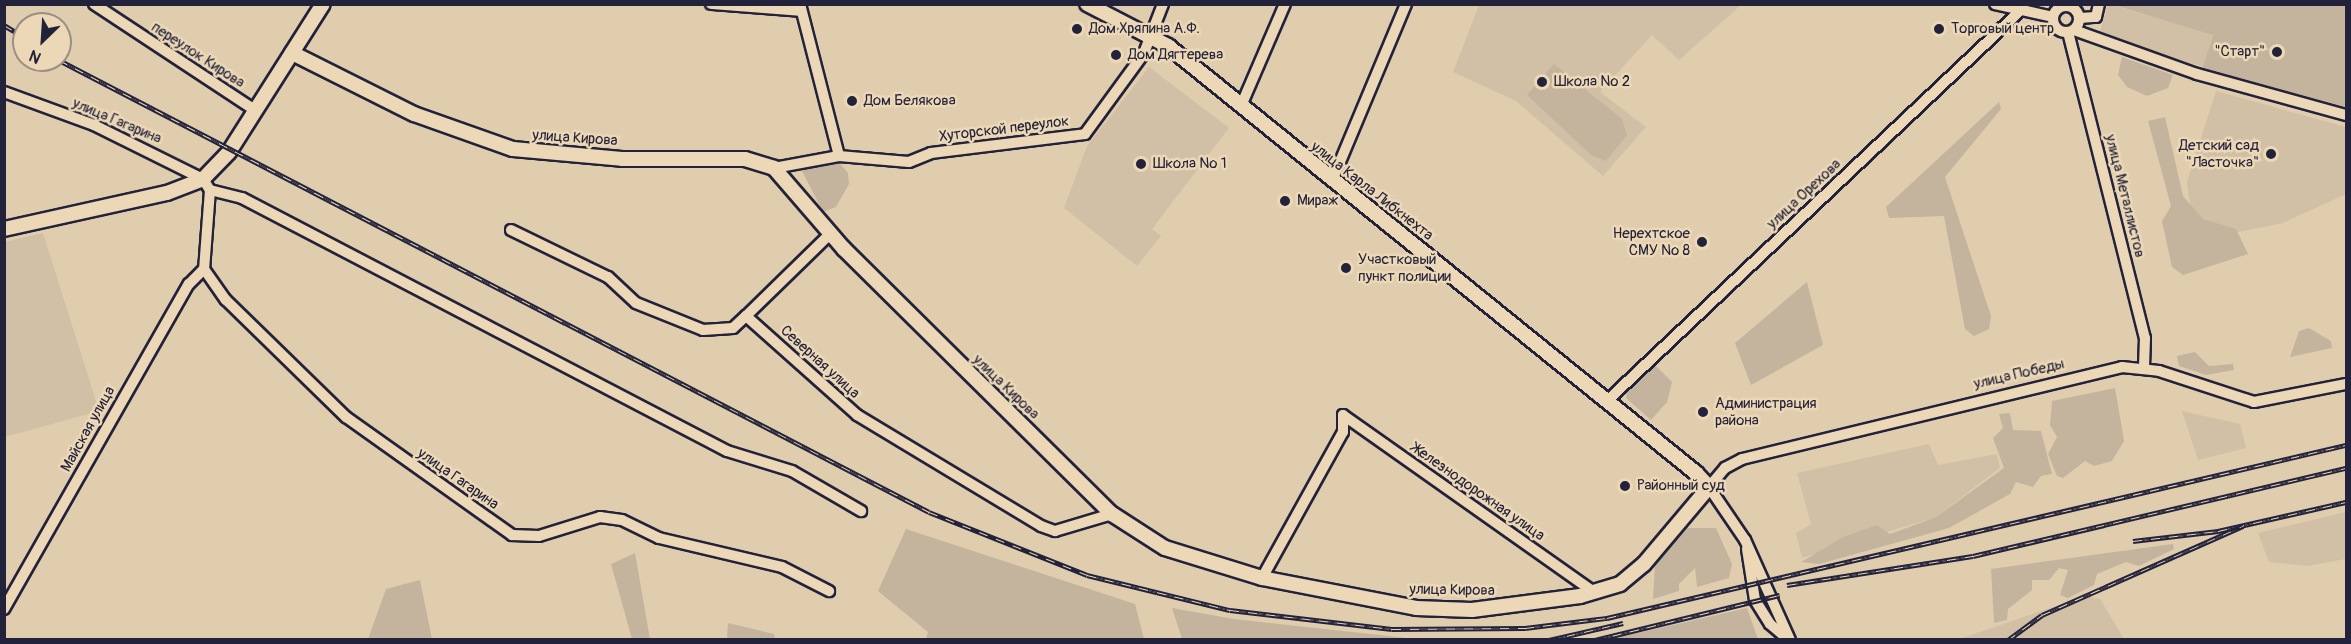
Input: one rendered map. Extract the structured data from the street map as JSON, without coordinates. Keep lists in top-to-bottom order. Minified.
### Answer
{"streets":{"main road":["улица Кирова","улица Карла Либкнехта"],"street":["переулок Кирова","улица Гагарина","Хуторской переулок","улица Орехова","улица Металлистов","Северная улица","улица Победы","Майская улица","Железнодорожная улица"]},"crossings":[["улица Гагарина","Майская улица"],["Хуторской переулок","улица Кирова"],["Хуторской переулок","улица Карла Либкнехта"],["улица Кирова","улица Карла Либкнехта"],["улица Кирова","Северная улица"],["улица Кирова","улица Победы"],["улица Кирова","Железнодорожная улица"],["улица Карла Либкнехта","улица Орехова"],["улица Карла Либкнехта","улица Победы"],["улица Металлистов","улица Победы"]],"places":["Дом Хряпина А.Ф.","Торговый центр","\"Старт\"","Дом Дягтерева","Школа № 2","Дом Белякова","Детский сад \"Ласточка\"","Школа № 1","Мираж","Нерехтское СМУ № 8","Участковый пункт полиции","Администрация района","Районный суд"],"north":"bottom left"}
